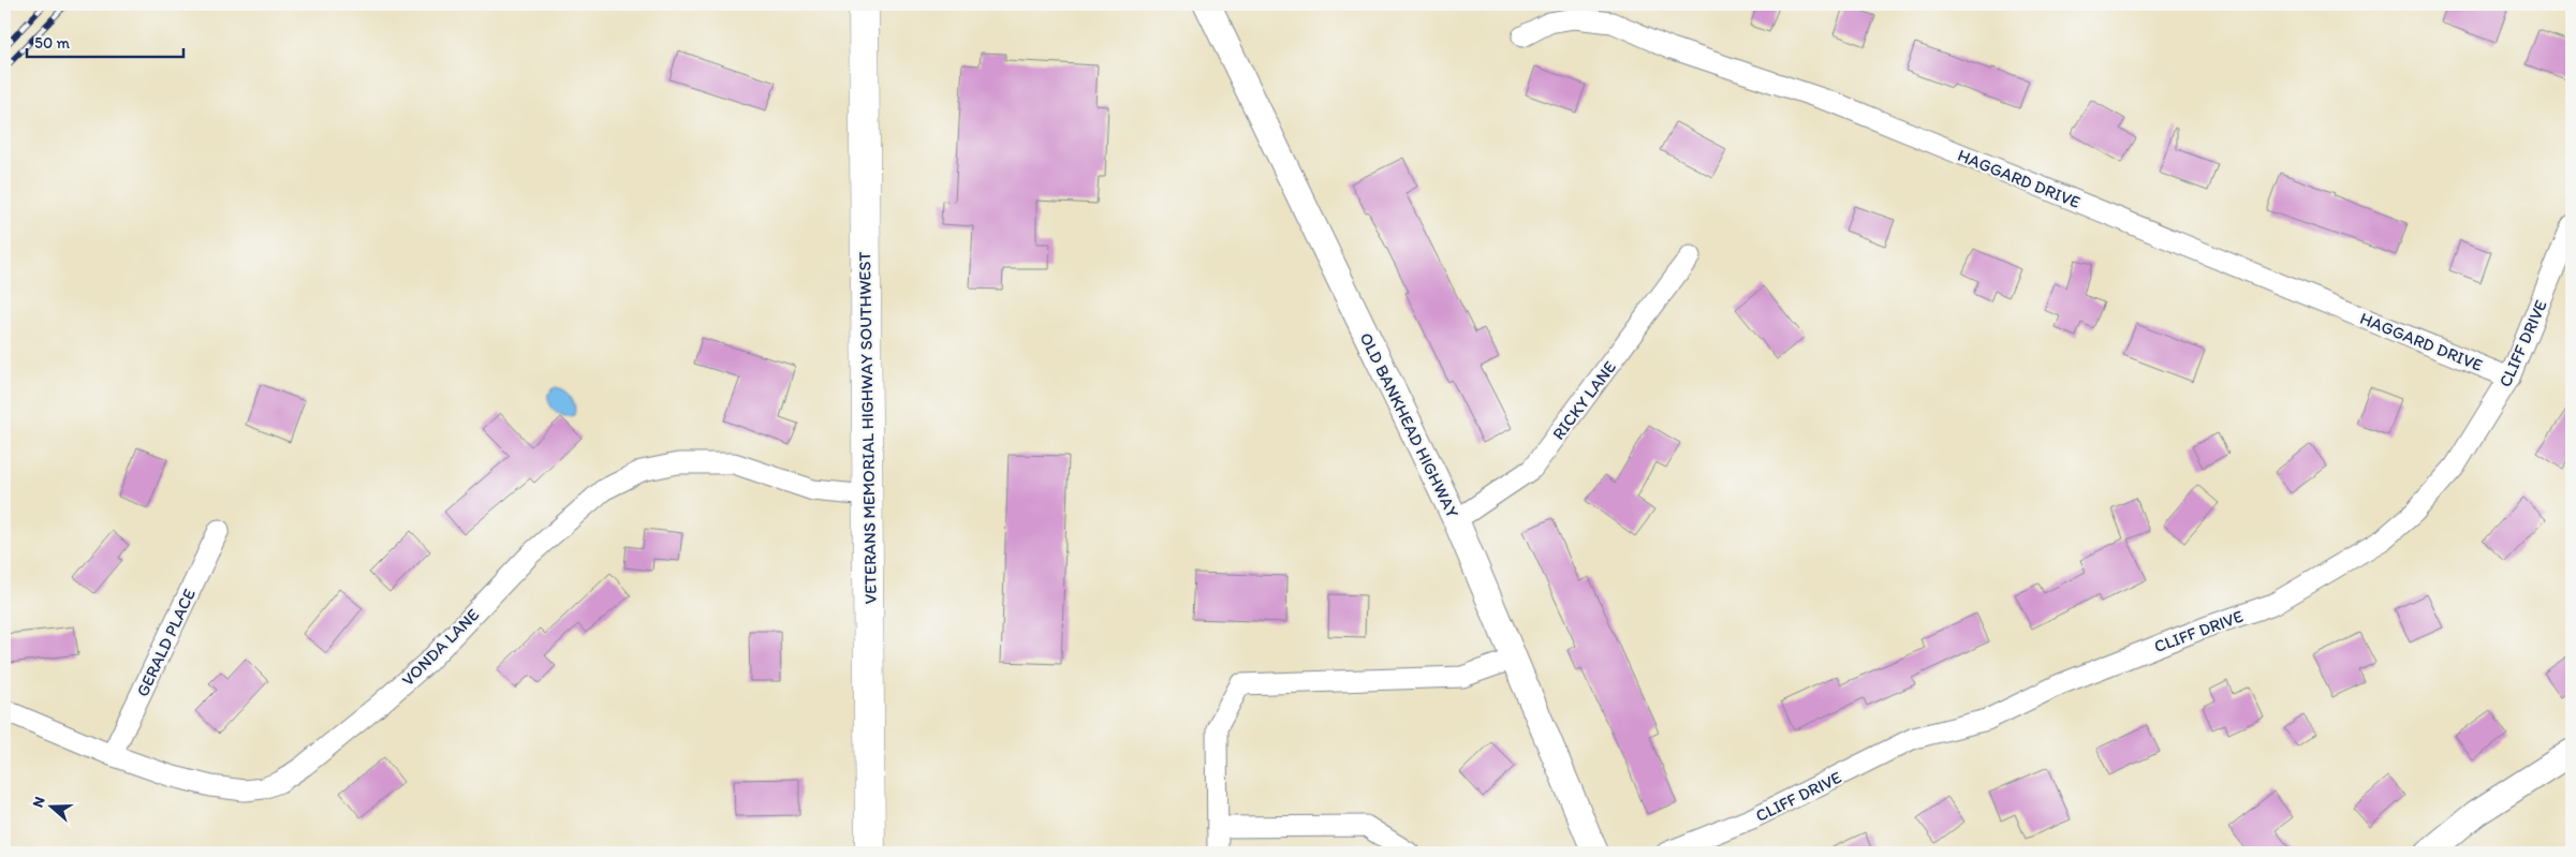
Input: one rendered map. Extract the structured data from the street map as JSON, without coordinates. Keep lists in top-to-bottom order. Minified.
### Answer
{"streets":{"main road":["VETERANS MEMORIAL HIGHWAY SOUTHWEST"],"street":["HAGGARD DRIVE","CLIFF DRIVE","RICKY LANE","OLD BANKHEAD HIGHWAY","GERALD PLACE","VONDA LANE"]},"crossings":[["HAGGARD DRIVE","CLIFF DRIVE"],["RICKY LANE","OLD BANKHEAD HIGHWAY"],["VETERANS MEMORIAL HIGHWAY SOUTHWEST","VONDA LANE"],["GERALD PLACE","VONDA LANE"]],"scale_bar":"50 m","north":"left"}
